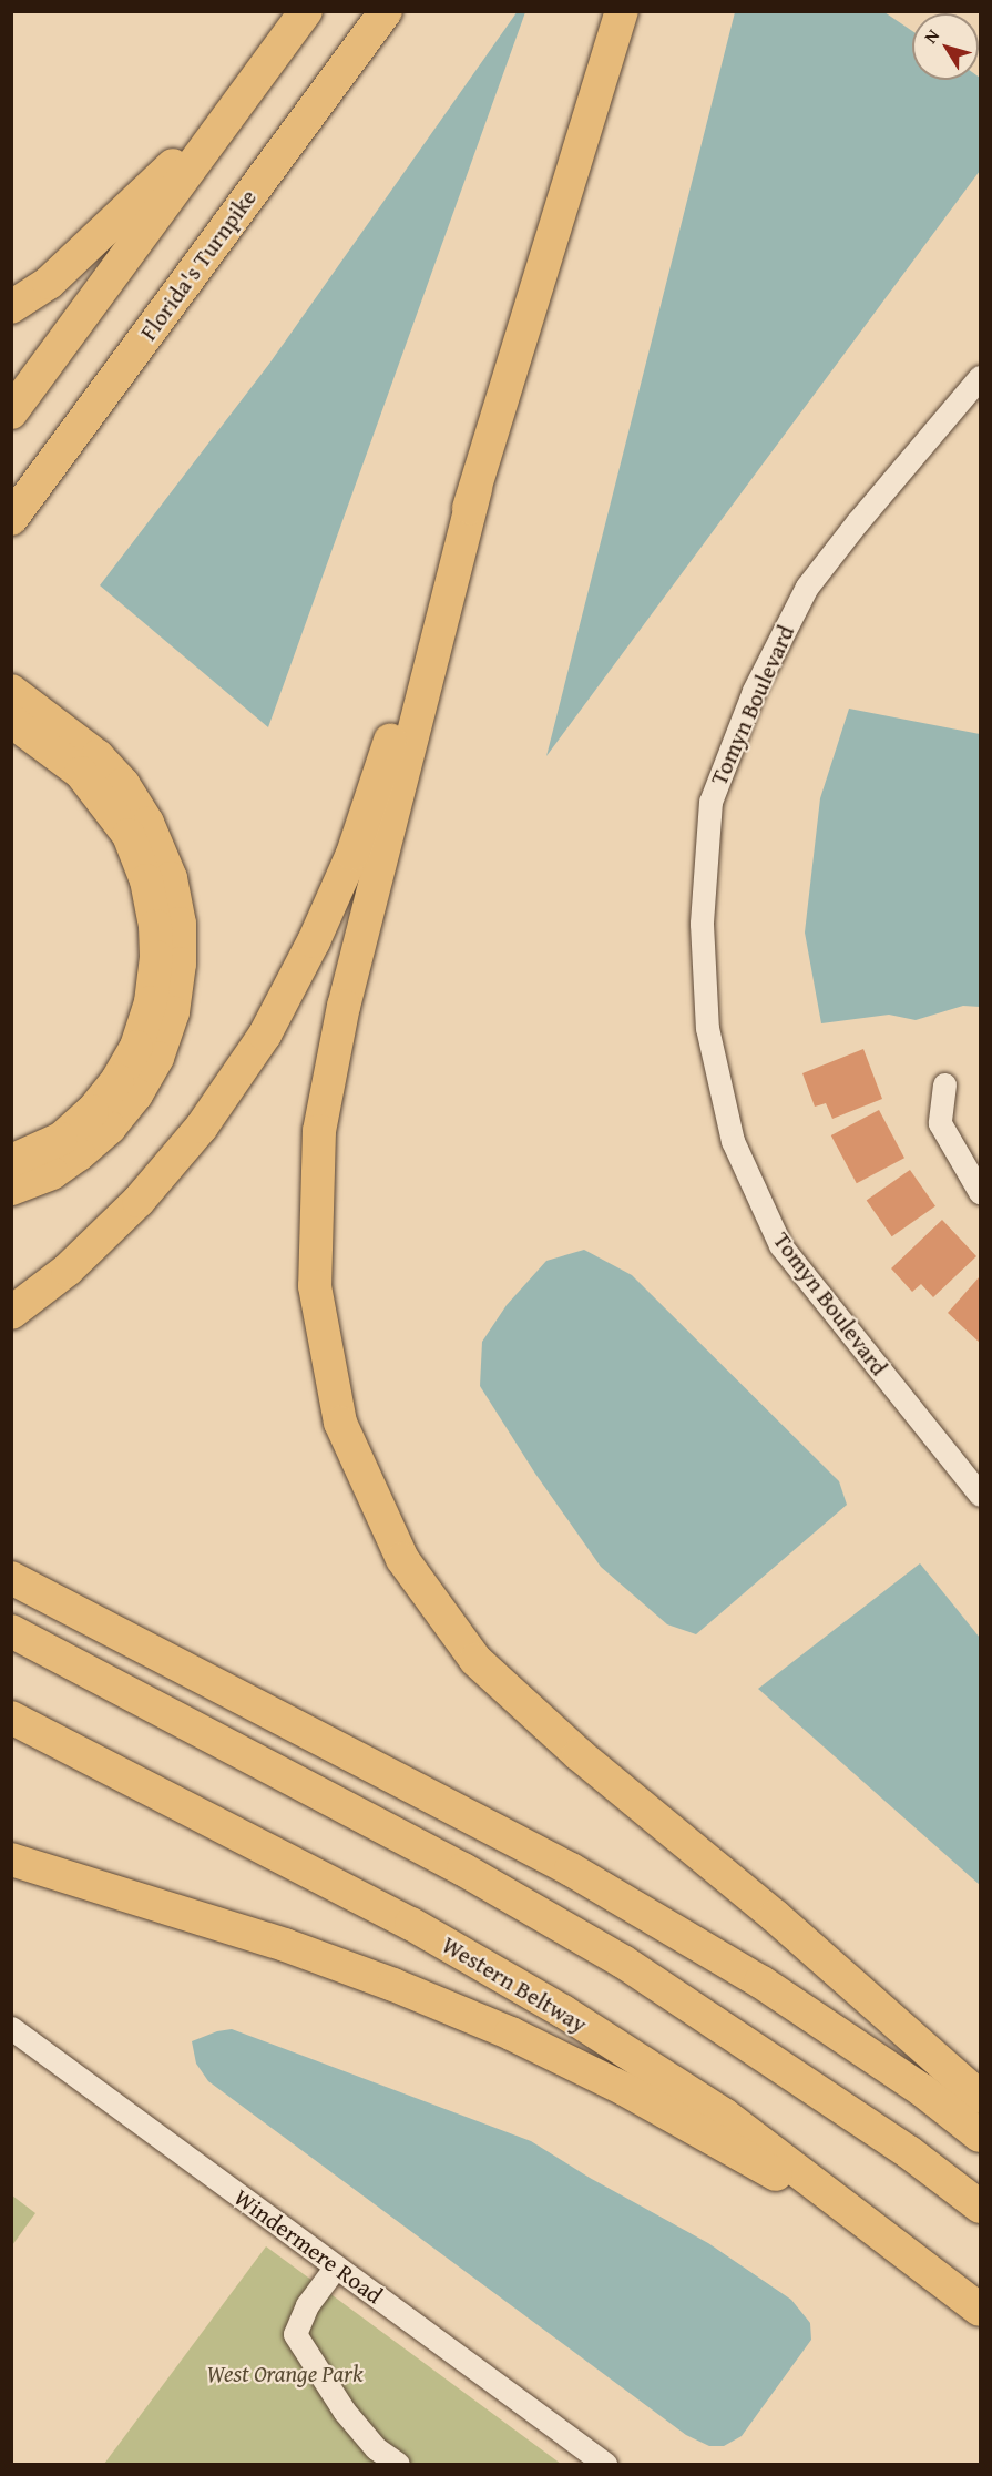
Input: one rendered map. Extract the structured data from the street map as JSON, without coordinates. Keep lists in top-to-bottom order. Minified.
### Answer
{"streets":{"highway":["Florida's Turnpike","Western Beltway"],"street":["Tomyn Boulevard","Windermere Road"]},"parks":["West Orange Park"],"north":"top left"}
